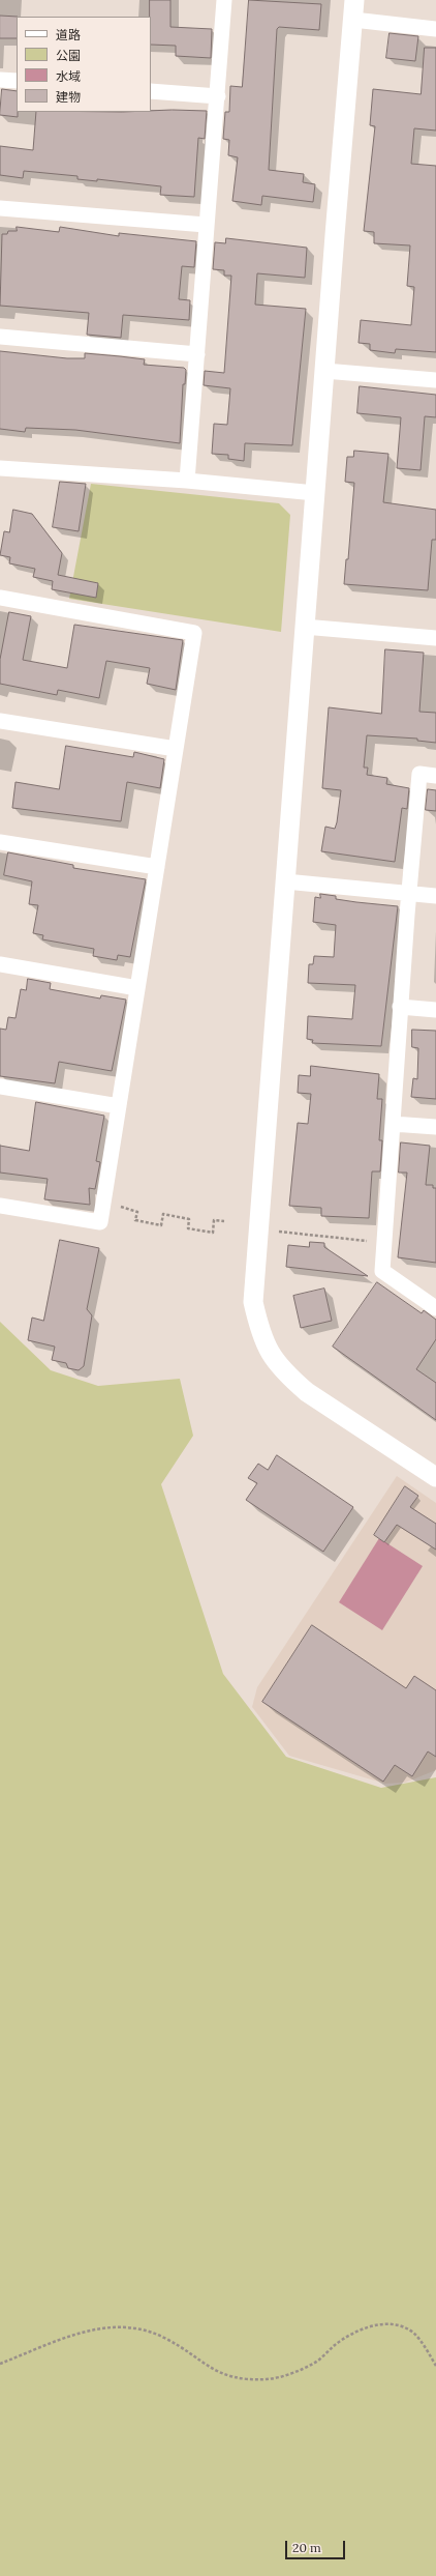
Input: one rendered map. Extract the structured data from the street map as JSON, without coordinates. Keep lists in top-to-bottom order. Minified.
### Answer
{"legend":["道路","公園","水域","建物"],"scale_bar":"20 m"}
